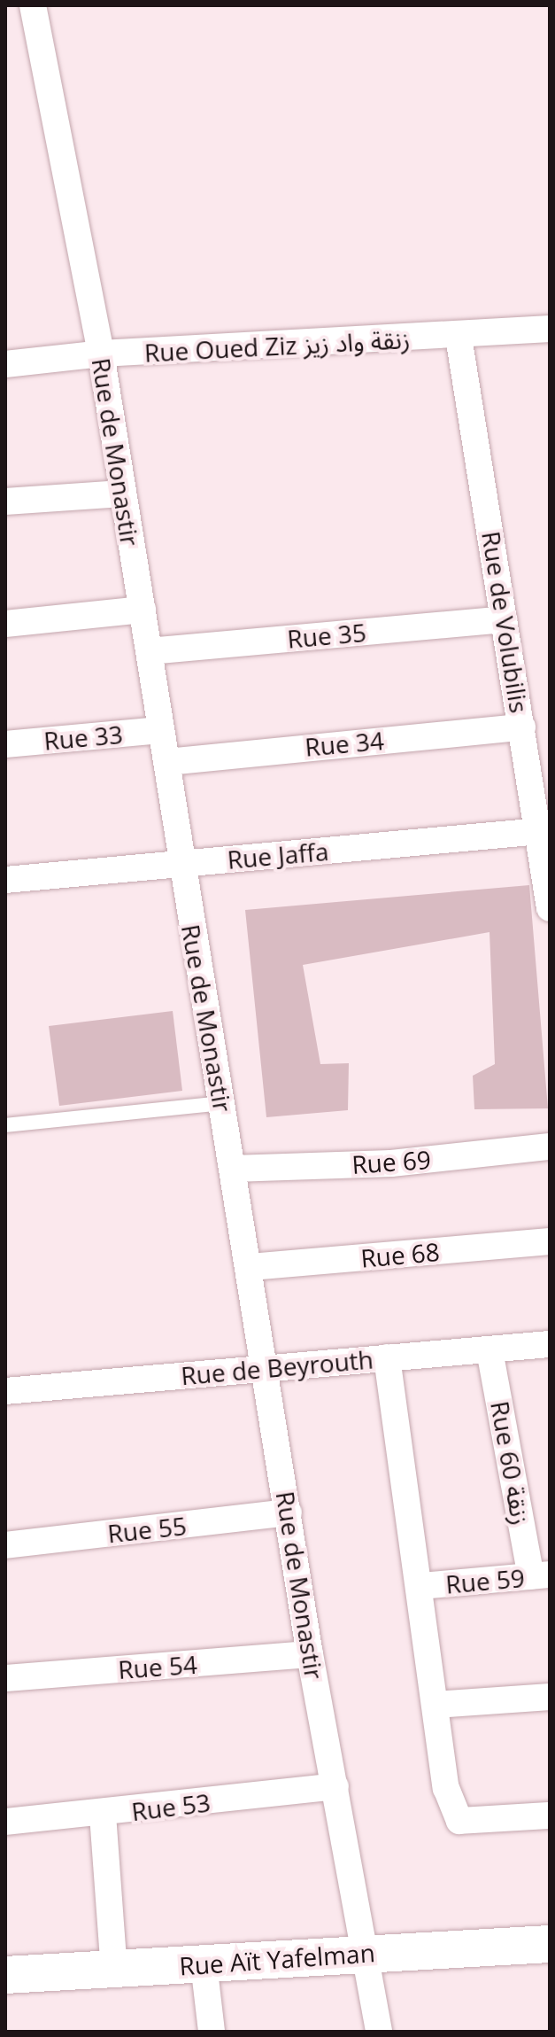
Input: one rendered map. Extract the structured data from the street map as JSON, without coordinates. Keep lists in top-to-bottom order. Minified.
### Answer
{"streets":{"street":["Rue Oued Ziz زنقة واد زيز","Rue de Monastir","Rue de Volubilis","Rue 35","Rue 33","Rue 34","Rue Jaffa","Rue 69","Rue 68","Rue de Beyrouth","Rue 60 زنقة","Rue 55","Rue 59","Rue 54","Rue 53","Rue Aït Yafelman"]},"crossings":[["Rue Oued Ziz زنقة واد زيز","Rue de Monastir"],["Rue Oued Ziz زنقة واد زيز","Rue de Volubilis"],["Rue de Monastir","Rue 35"],["Rue de Monastir","Rue 33"],["Rue de Monastir","Rue 34"],["Rue de Monastir","Rue Jaffa"],["Rue de Monastir","Rue 69"],["Rue de Monastir","Rue 68"],["Rue de Monastir","Rue de Beyrouth"],["Rue de Monastir","Rue 55"],["Rue de Monastir","Rue 54"],["Rue de Monastir","Rue 53"],["Rue de Monastir","Rue Aït Yafelman"],["Rue de Volubilis","Rue 35"],["Rue de Volubilis","Rue 34"],["Rue de Volubilis","Rue Jaffa"],["Rue de Beyrouth","Rue 60 زنقة"],["Rue 60 زنقة","Rue 59"]]}
